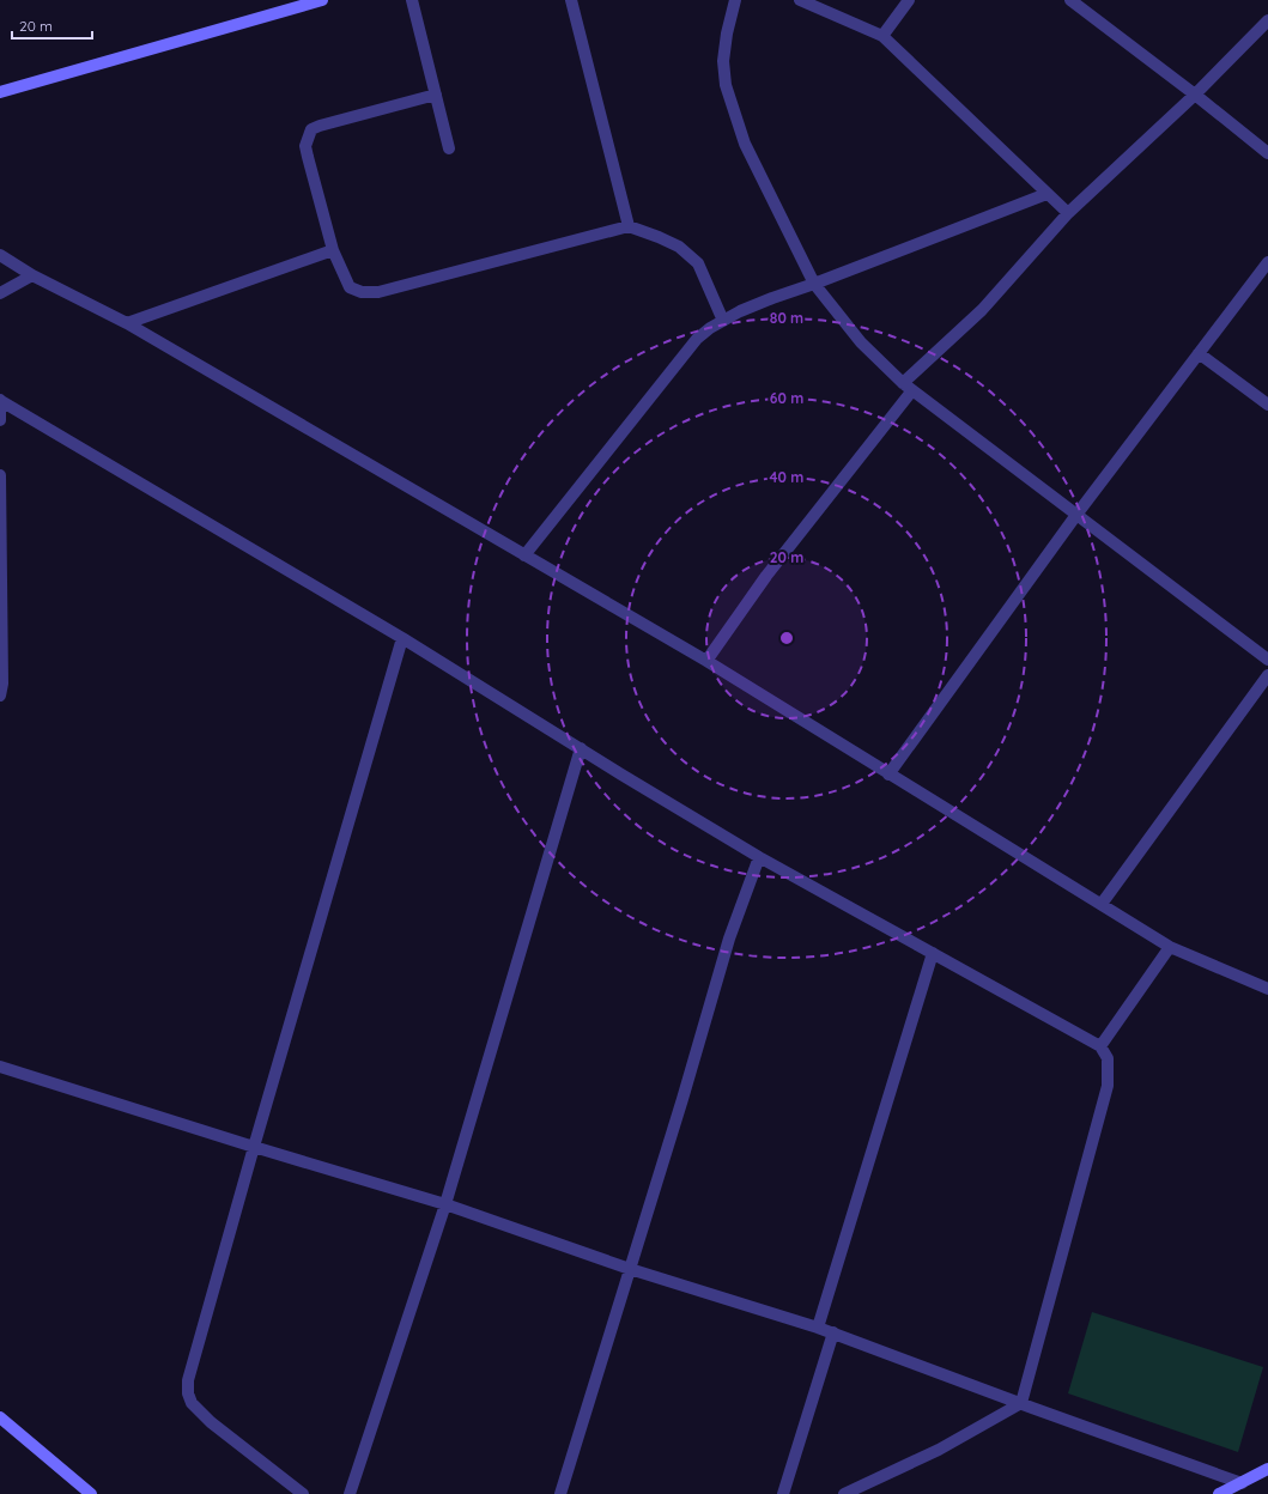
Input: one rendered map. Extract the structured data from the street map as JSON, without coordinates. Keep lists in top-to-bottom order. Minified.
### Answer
{"scale_bar":"20 m","rings":["80 m","60 m","40 m","20 m"]}
